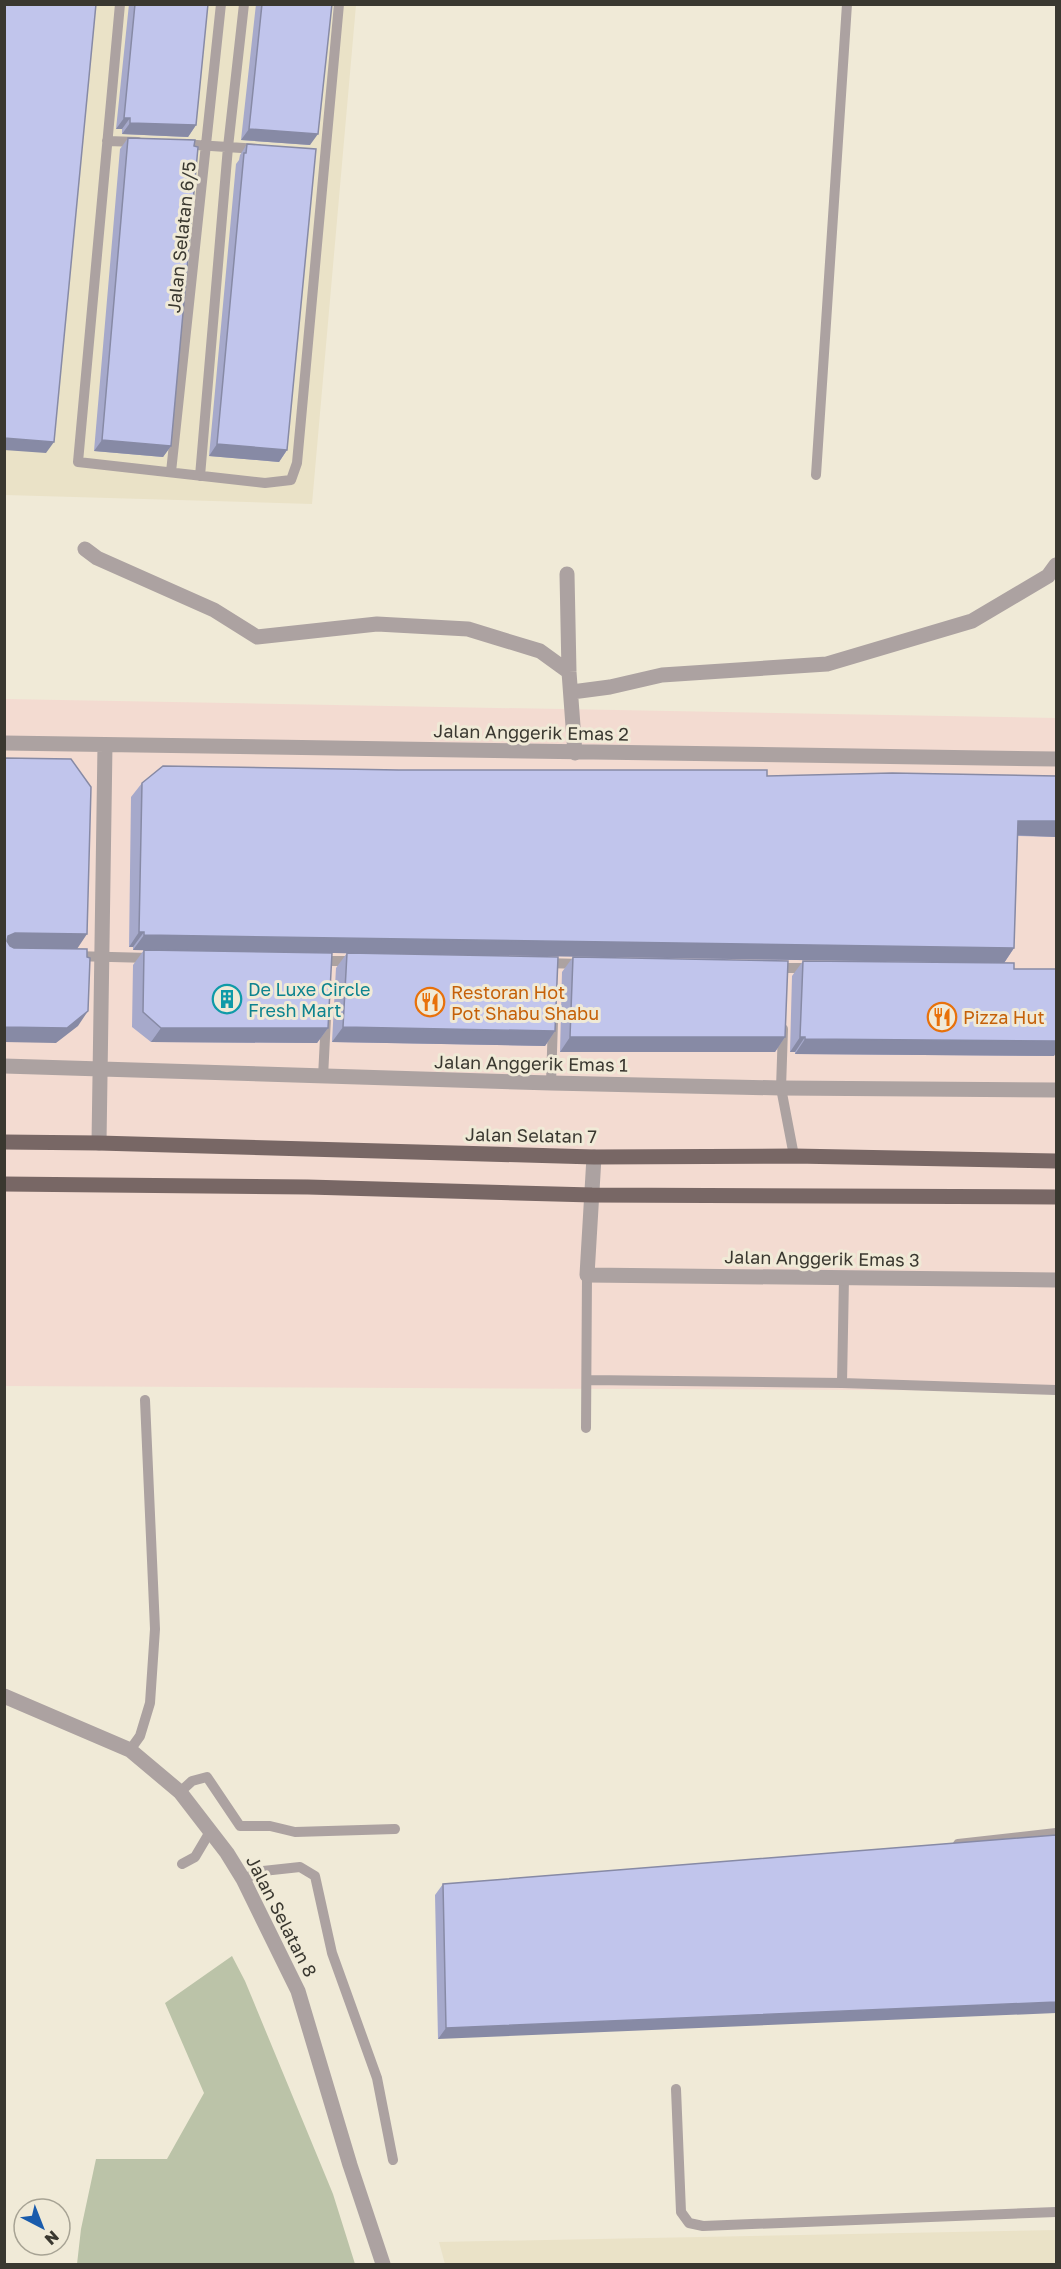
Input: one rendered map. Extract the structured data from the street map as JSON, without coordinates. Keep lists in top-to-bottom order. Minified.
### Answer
{"streets":{"main road":["Jalan Selatan 7"],"street":["Jalan Anggerik Emas 2","Jalan Anggerik Emas 1","Jalan Anggerik Emas 3","Jalan Selatan 8"],"lane":["Jalan Selatan 6/5"]},"places":{"building":["De Luxe Circle Fresh Mart"],"restaurant":["Restoran Hot Pot Shabu Shabu","Pizza Hut"]},"north":"bottom right"}
